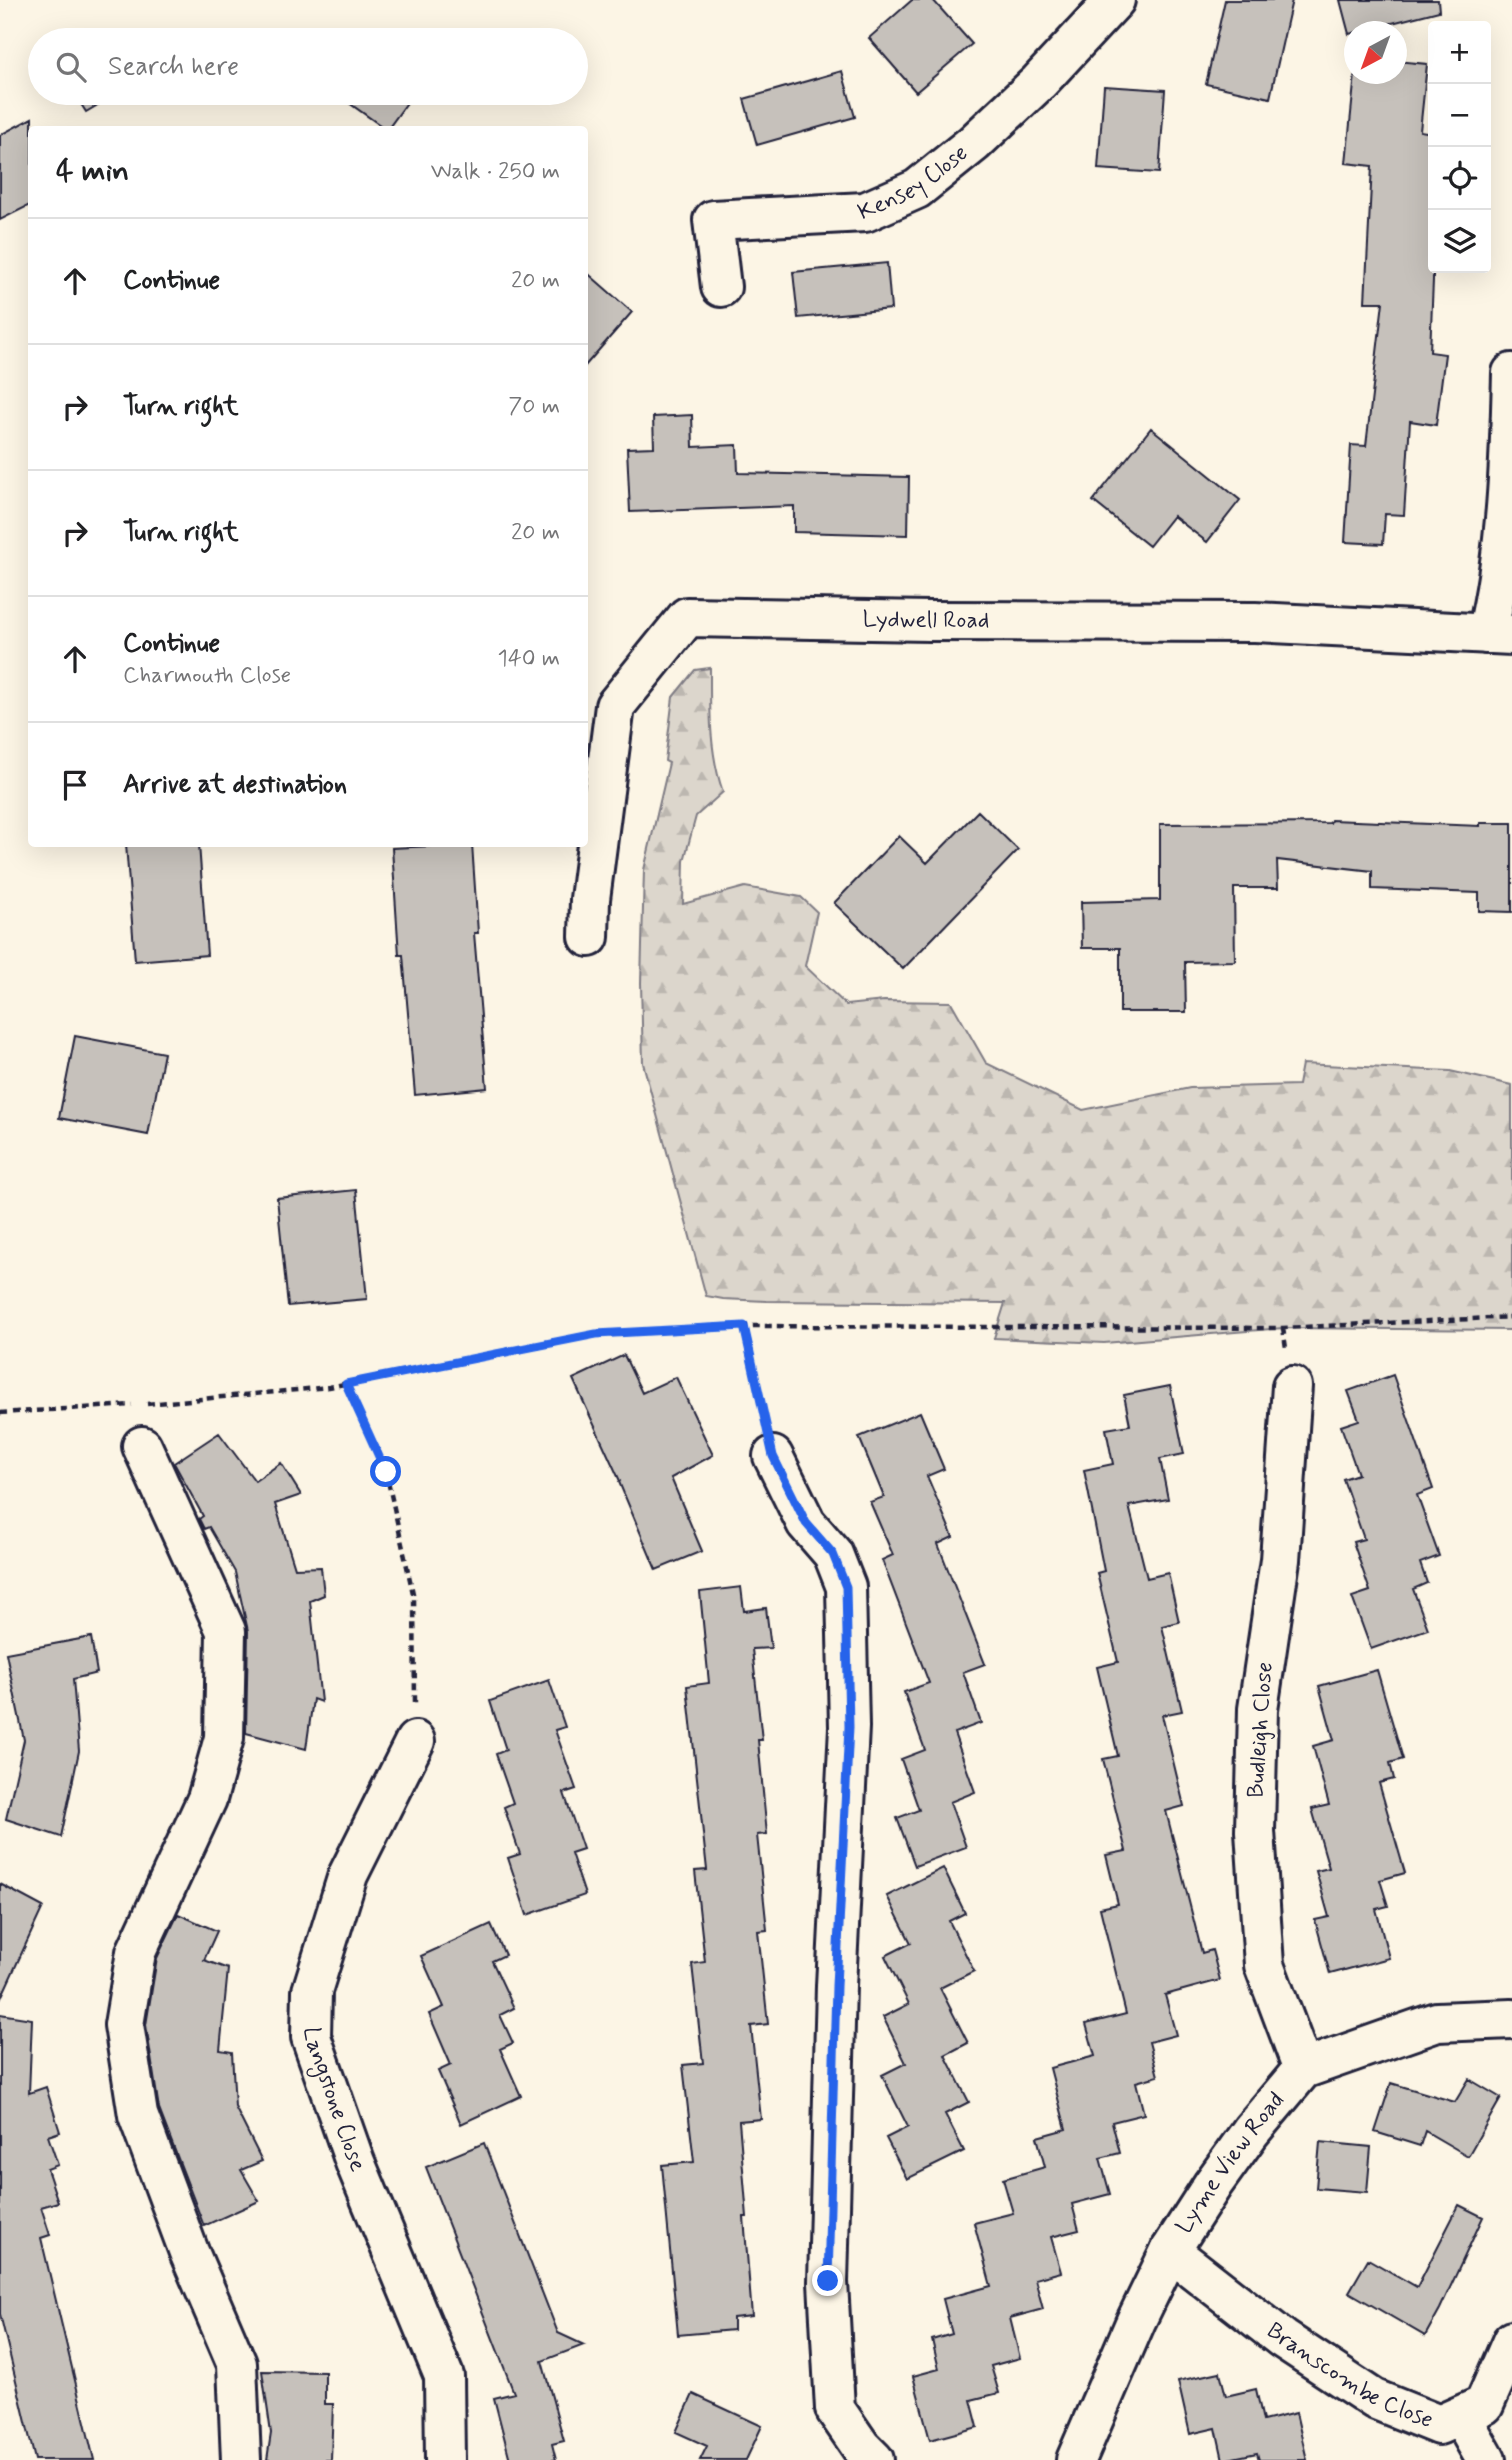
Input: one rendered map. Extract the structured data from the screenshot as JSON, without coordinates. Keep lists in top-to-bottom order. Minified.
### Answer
{"streets":{"street":["Kensey Close","Lydwell Road","Budleigh Close","Langstone Close","Lyme View Road","Branscombe Close"]},"crossings":[["Budleigh Close","Lyme View Road"],["Lyme View Road","Branscombe Close"]],"north":"bottom left","page":{"map_buttons":["+","−"],"search":"Search here","heading":["4 min","Walk · 250 m"],"list":[["Continue","20 m"],["Turn right","70 m"],["Turn right","20 m"],["Continue","Charmouth Close","140 m"],"Arrive at destination"]}}
